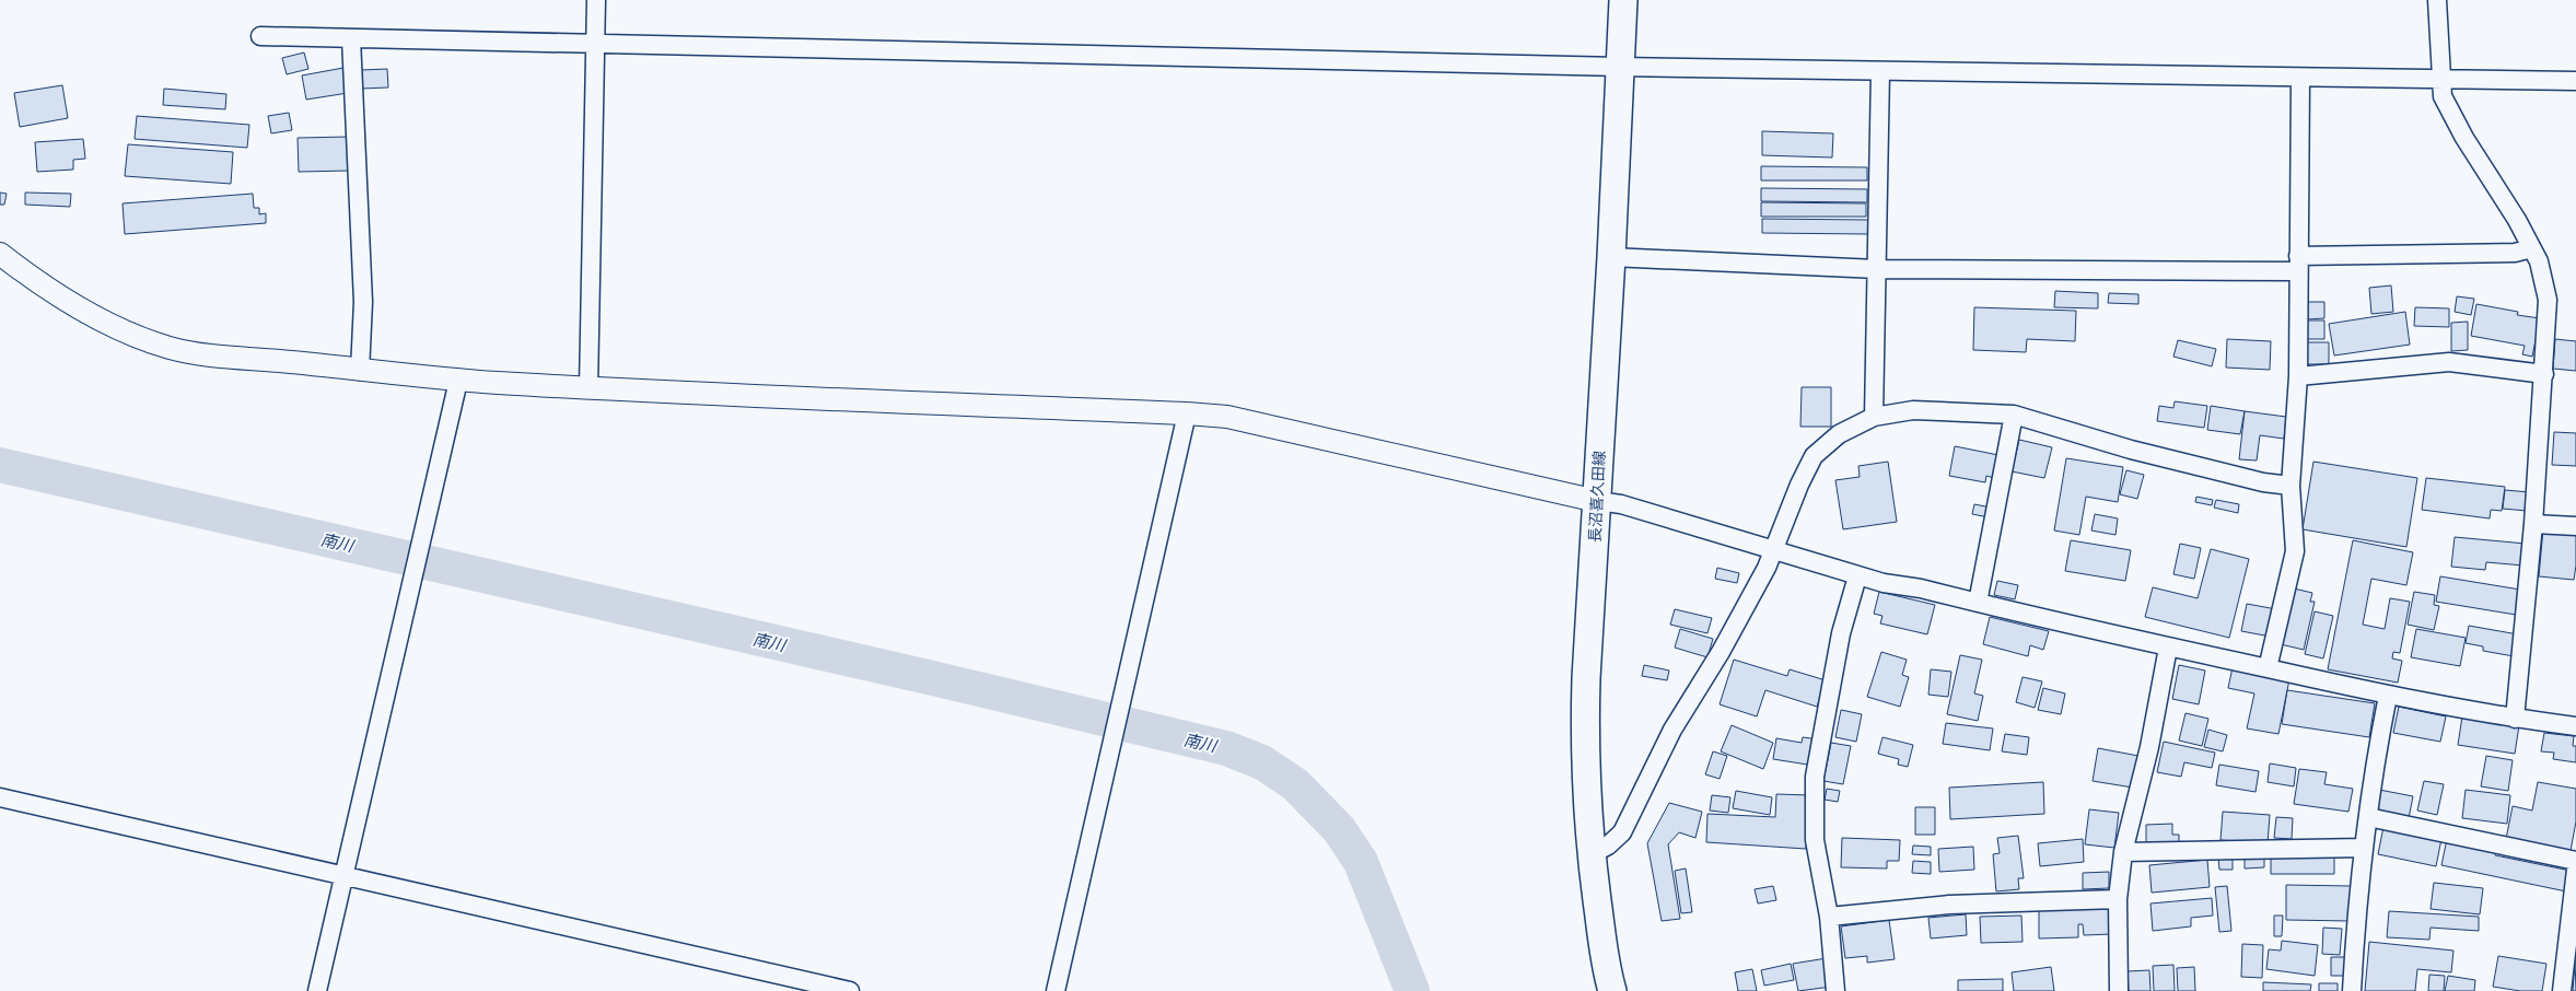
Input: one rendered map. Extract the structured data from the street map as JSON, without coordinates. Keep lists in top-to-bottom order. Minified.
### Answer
{"streets":{"main road":["長沼喜久田線"]},"water":["南川"]}
